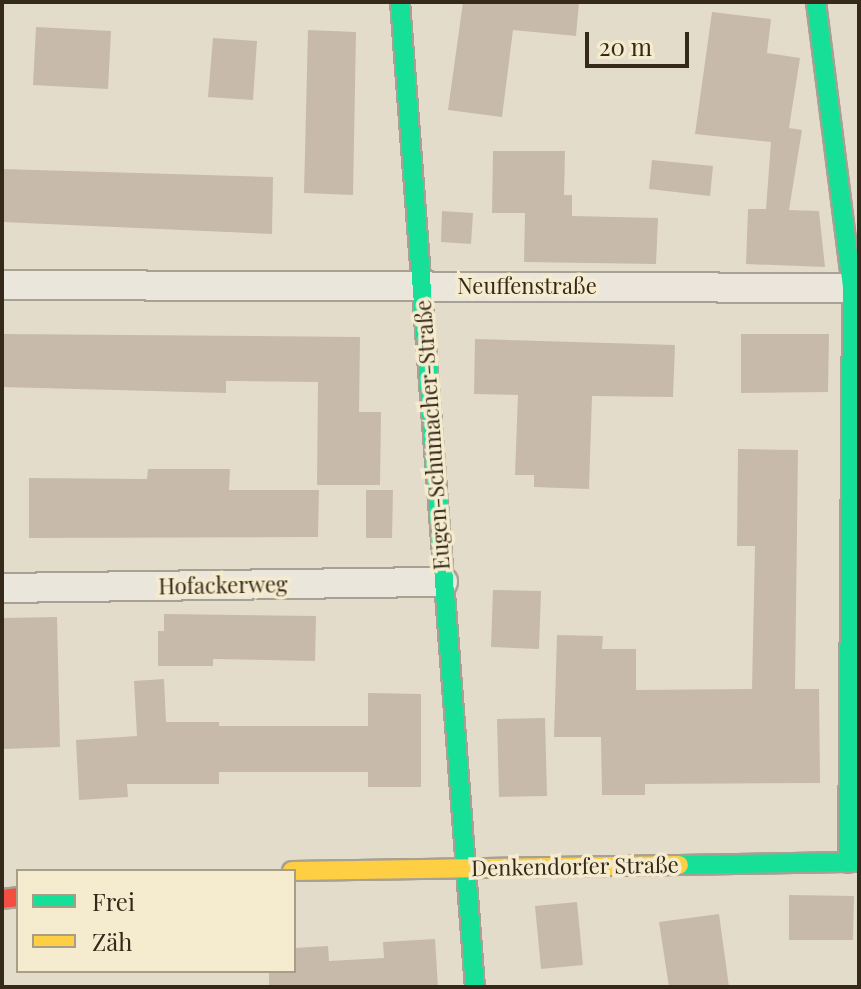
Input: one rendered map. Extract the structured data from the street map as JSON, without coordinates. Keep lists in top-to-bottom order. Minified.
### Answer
{"streets":{"street":["Neuffenstraße","Eugen-Schumacher-Straße","Hofackerweg","Denkendorfer Straße"]},"crossings":[["Neuffenstraße","Eugen-Schumacher-Straße"],["Eugen-Schumacher-Straße","Hofackerweg"],["Eugen-Schumacher-Straße","Denkendorfer Straße"]],"legend":["Frei","Zäh"],"scale_bar":"20 m"}
